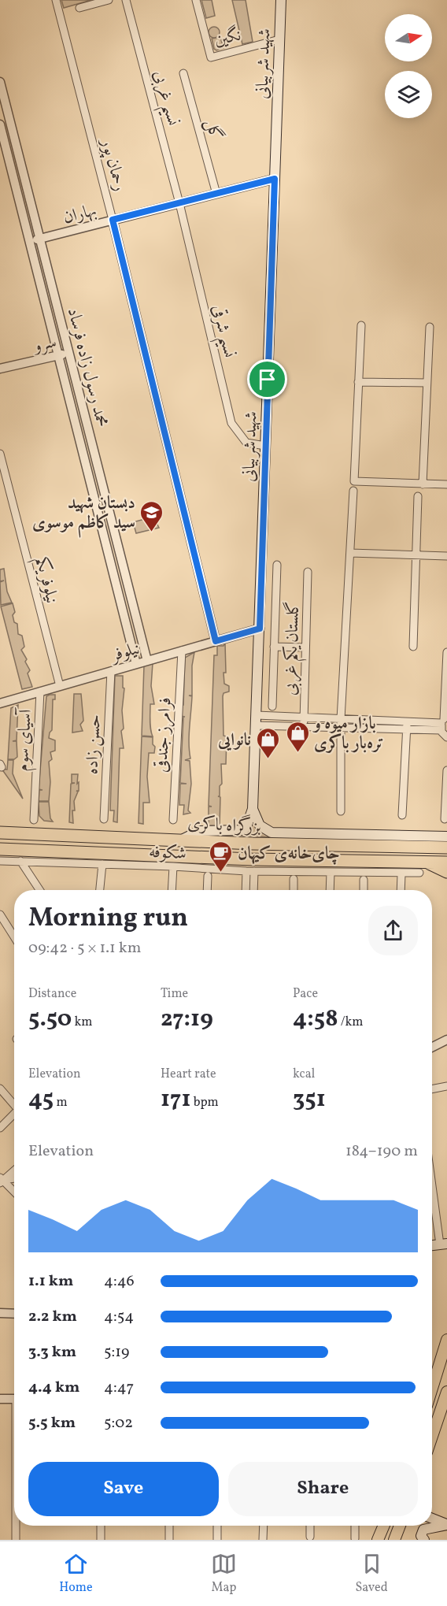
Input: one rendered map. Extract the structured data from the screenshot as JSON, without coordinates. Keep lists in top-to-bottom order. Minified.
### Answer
{"streets":{"highway":["بزرگراه باکری"],"main road":["شهید شربیانی"],"street":["نگین","نسیم غربی","گل","رحمان پور","بهاران","نسیم شرقی","سرو","محمد رسول زاده فرساد","نیلوفر یکم","گلستان یکم غربی","نیلوفر","فرامرز جندقی","آسیای سوم","حسن زاده","شکوفه"]},"crossings":[["نگین","شهید شربیانی"],["شهید شربیانی","بهاران"],["شهید شربیانی","نسیم شرقی"],["شهید شربیانی","نیلوفر"],["نسیم غربی","بهاران"],["نسیم غربی","نسیم شرقی"],["گل","بهاران"],["رحمان پور","بهاران"],["رحمان پور","نیلوفر"],["بهاران","نسیم شرقی"],["بهاران","محمد رسول زاده فرساد"],["سرو","محمد رسول زاده فرساد"],["محمد رسول زاده فرساد","نیلوفر"],["نیلوفر یکم","نیلوفر"],["نیلوفر","فرامرز جندقی"],["نیلوفر","آسیای سوم"],["نیلوفر","حسن زاده"]],"places":{"school or university":["دبستان شهید سید کاظم موسوی"],"shop":["بازار میوه و تره‌بار باکری","نانوایی"],"cafe":["چای‌خانه‌ی کیهان"]},"north":"right","page":{"heading":["Morning run","09:42 · 5 × 1.1 km"],"stats":[["Distance","5.50 km"],["Time","27:19"],["Pace","4:58 /km"],["Elevation","45 m"],["Heart rate","171 bpm"],["kcal","351"]],"chart":["Elevation","184–190 m"],"list":[{"name":"1.1 km","note":"4:46"},{"name":"2.2 km","note":"4:54"},{"name":"3.3 km","note":"5:19"},{"name":"4.4 km","note":"4:47"},{"name":"5.5 km","note":"5:02"}],"buttons":["Save","Share"],"tabs":["Home","Map","Saved"]}}
